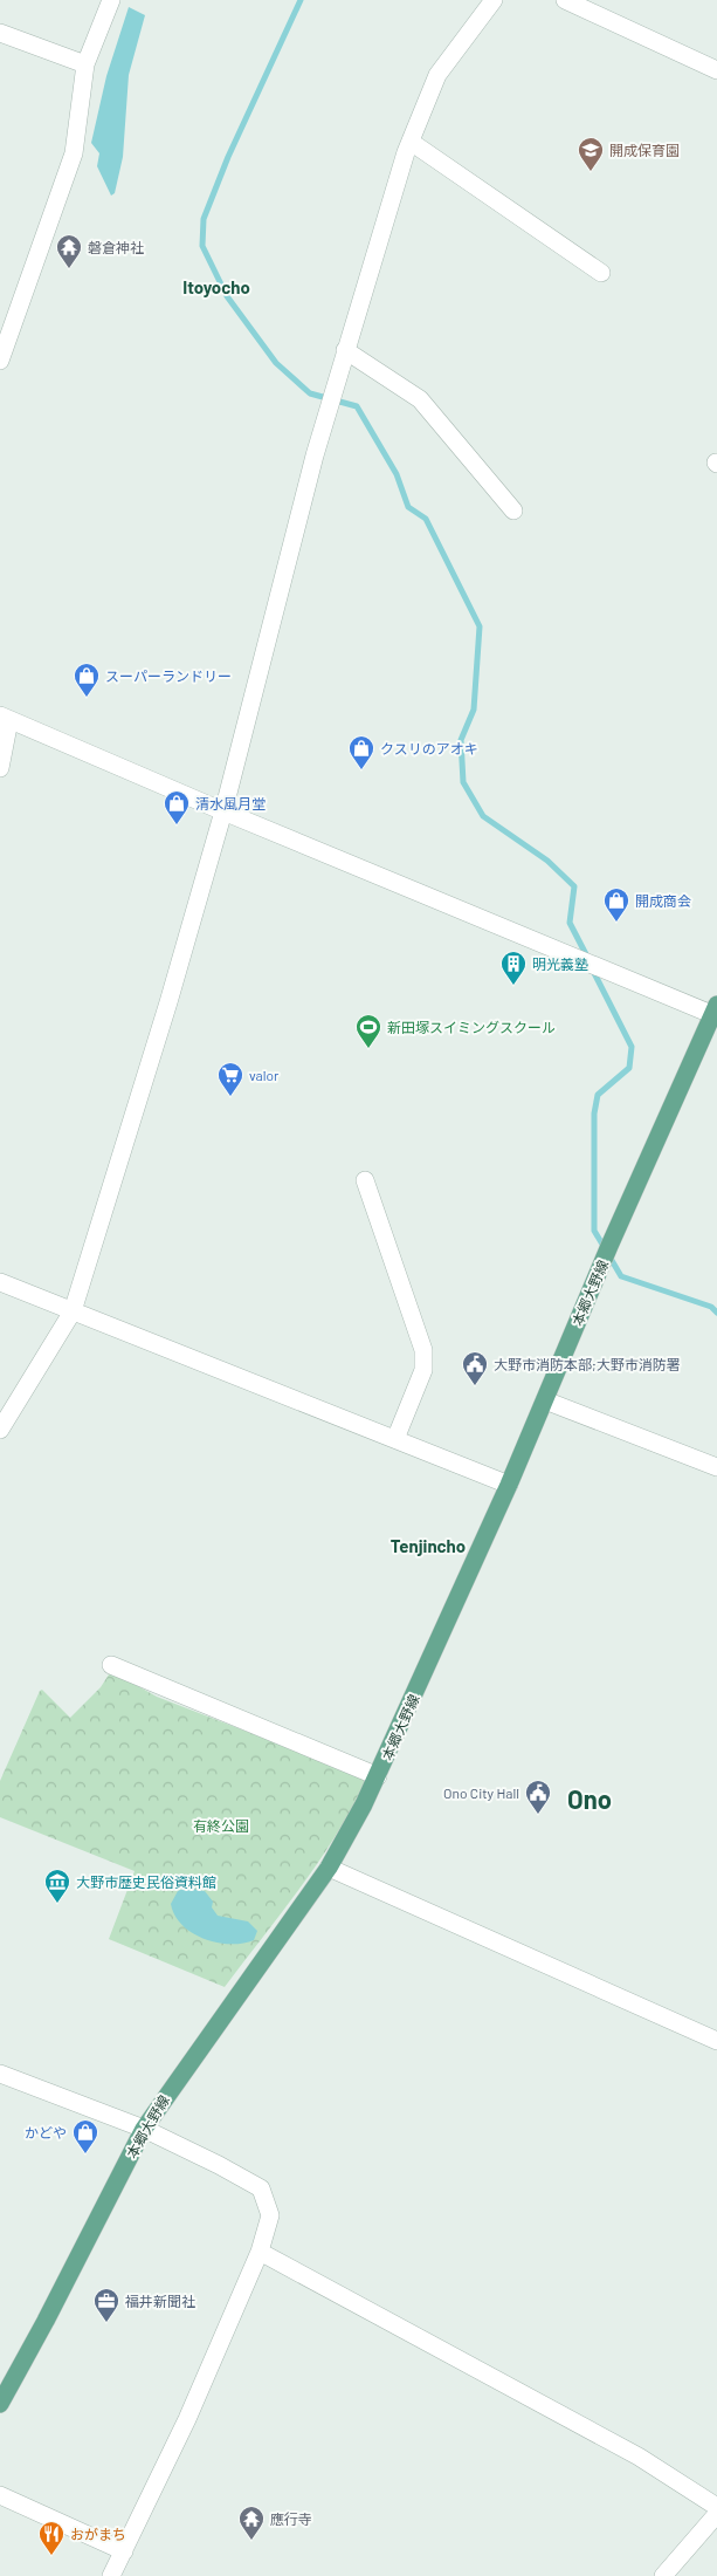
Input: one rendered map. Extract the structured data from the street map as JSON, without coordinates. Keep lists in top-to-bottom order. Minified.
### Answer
{"streets":{"main road":["本郷大野線"]},"districts":["Itoyocho","Tenjincho","Ono"],"parks":["有終公園"],"places":{"school or university":["開成保育園"],"temple":["磐倉神社","應行寺"],"shop":["スーパーランドリー","クスリのアオキ","清水風月堂","開成商会","かどや"],"building":["明光義塾"],"sports":["新田塚スイミングスクール"],"supermarket":["valor"],"public building":["大野市消防本部;大野市消防署","Ono City Hall"],"museum":["大野市歴史民俗資料館"],"office":["福井新聞社"],"restaurant":["おがまち"]}}
